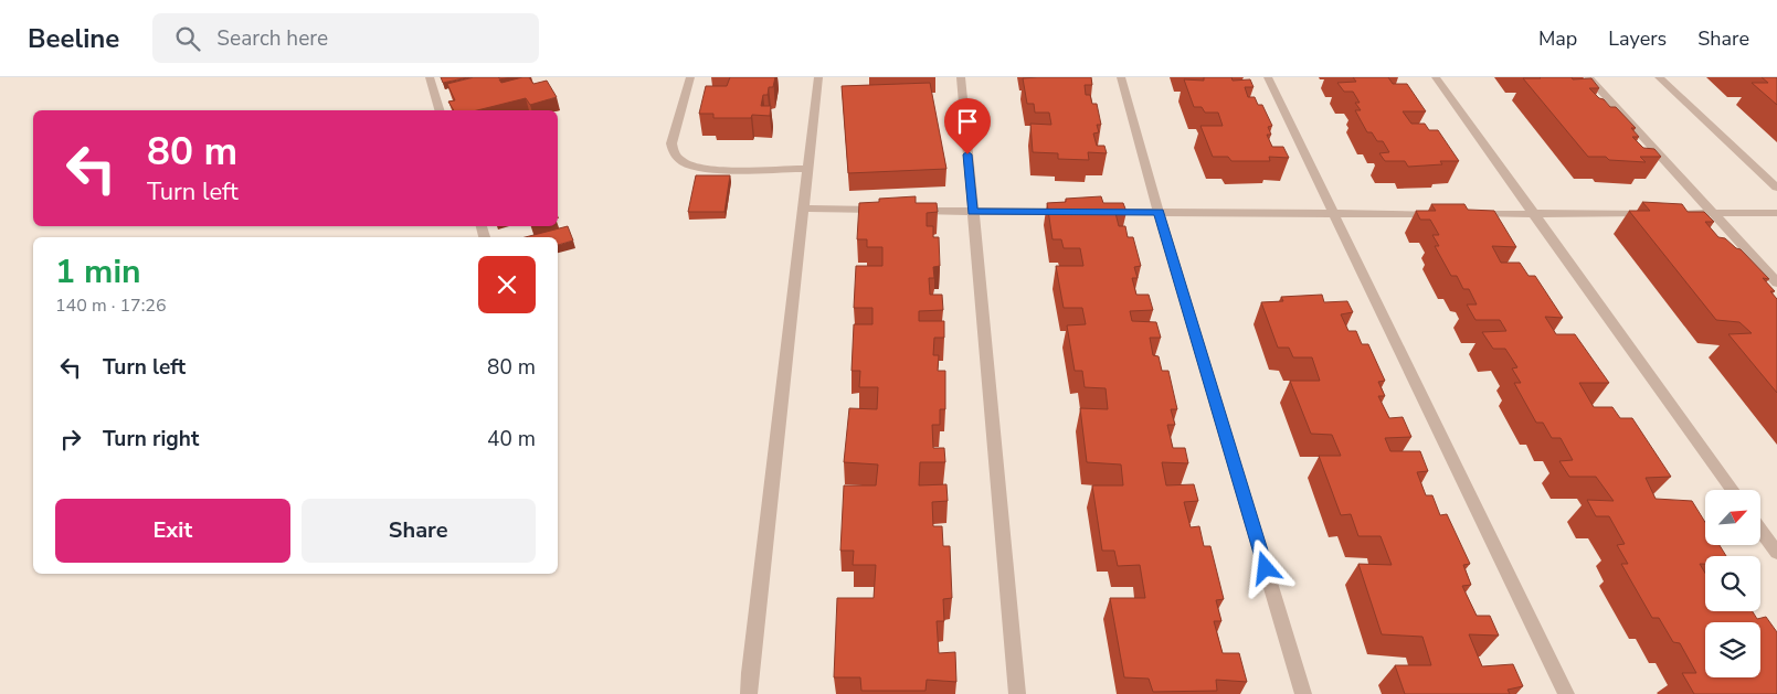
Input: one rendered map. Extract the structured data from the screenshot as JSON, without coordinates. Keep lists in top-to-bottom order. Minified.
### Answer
{"north":"top right","page":{"header":"Beeline","search":"Search here","nav":["Map","Layers","Share"],"turn":["80 m","Turn left"],"heading":["1 min","140 m · 17:26"],"list":[{"name":"Turn left","value":"80 m"},{"name":"Turn right","value":"40 m"}],"buttons":["Exit","Share"]}}
